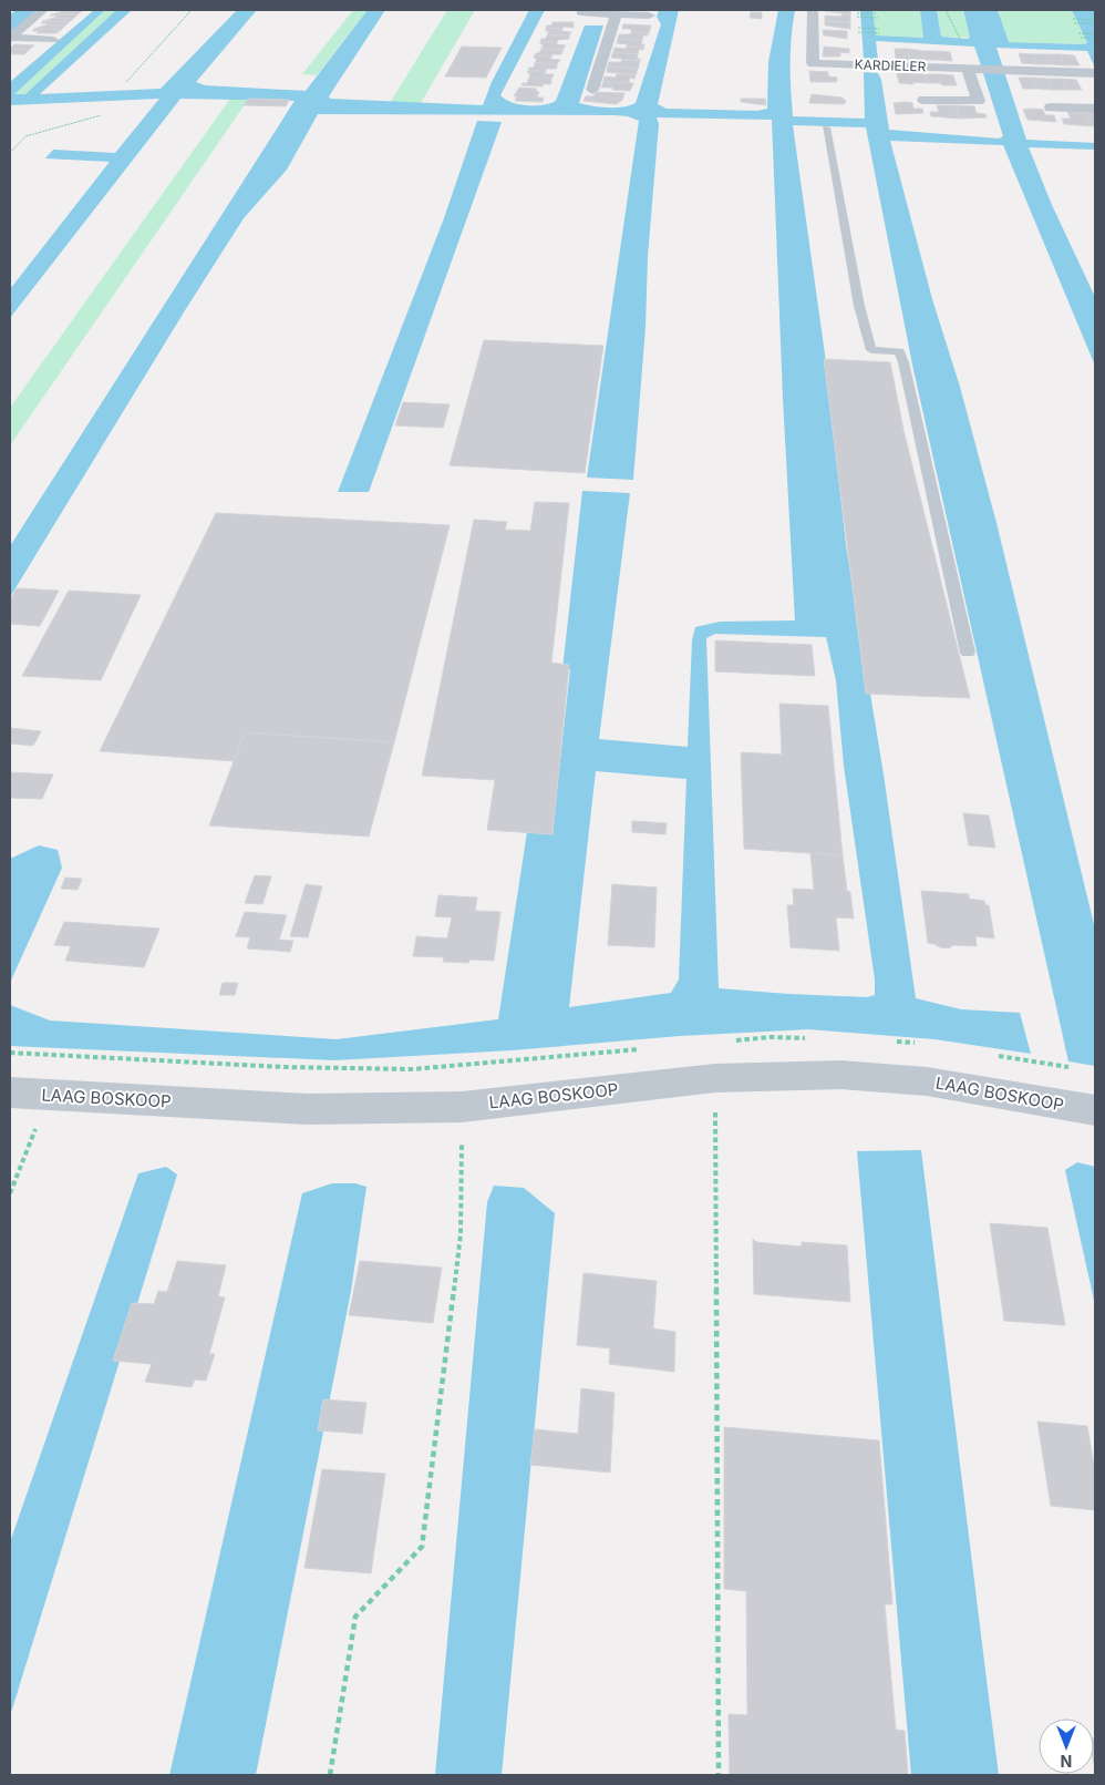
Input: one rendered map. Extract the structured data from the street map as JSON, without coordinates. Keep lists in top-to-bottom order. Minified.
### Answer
{"streets":{"street":["KARDIELER","LAAG BOSKOOP"]},"north":"bottom"}
